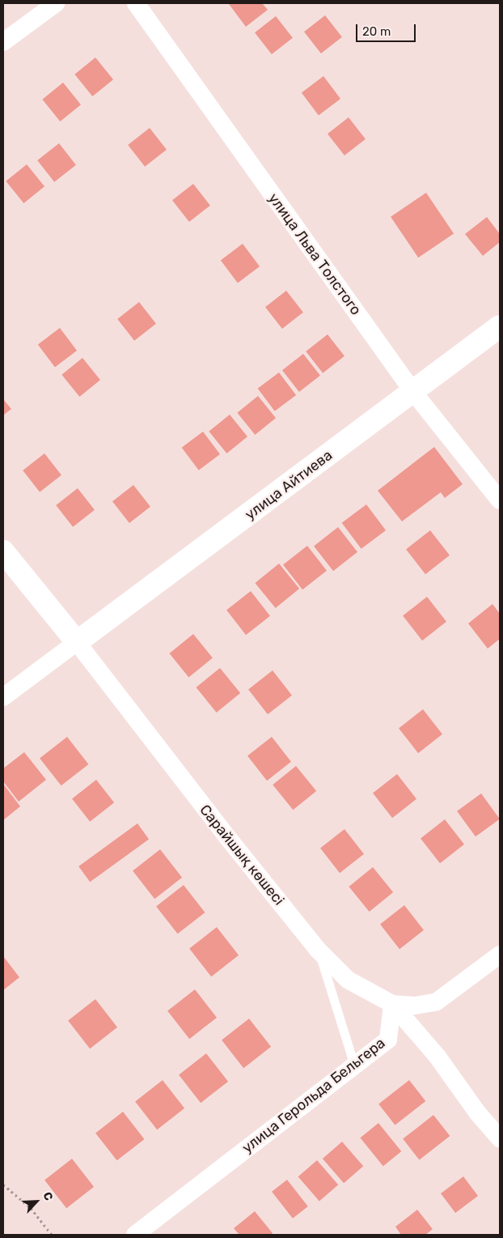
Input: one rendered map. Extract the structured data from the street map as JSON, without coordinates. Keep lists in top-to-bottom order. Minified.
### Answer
{"streets":{"street":["улица Льва Толстого","улица Айтиева","Сарайшық көшесі","улица Герольда Бельгера"]},"crossings":[["улица Льва Толстого","улица Айтиева"],["улица Айтиева","Сарайшық көшесі"],["Сарайшық көшесі","улица Герольда Бельгера"]],"scale_bar":"20 m","north":"top right"}
